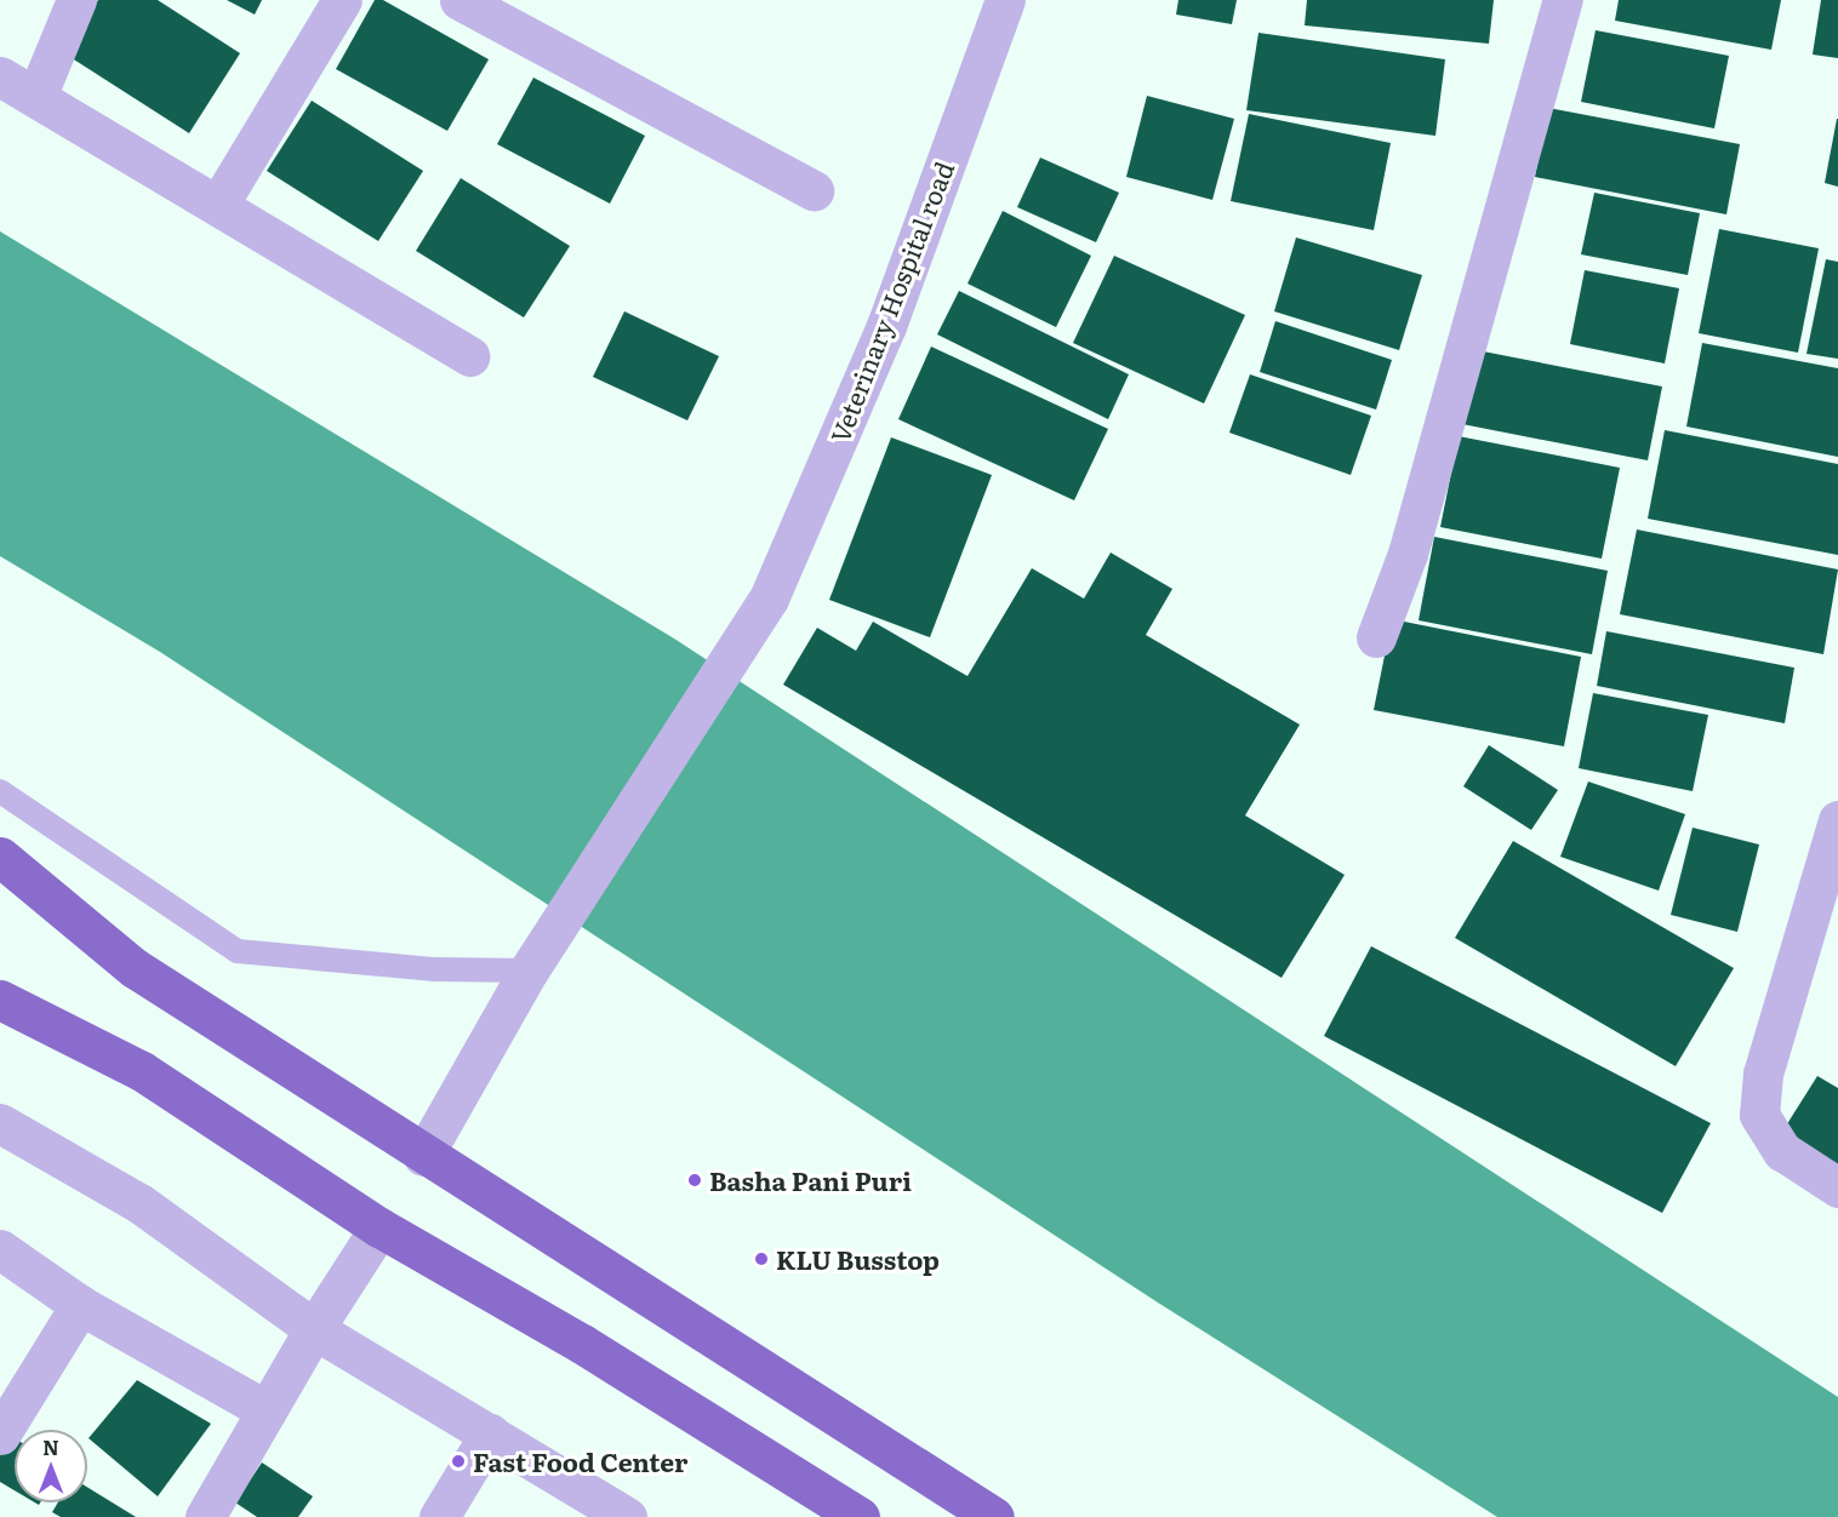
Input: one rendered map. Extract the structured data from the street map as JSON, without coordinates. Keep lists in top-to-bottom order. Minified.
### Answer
{"streets":{"street":["Veterinary Hospital road"]},"places":["Basha Pani Puri","KLU Busstop","Fast Food Center"],"north":"top"}
